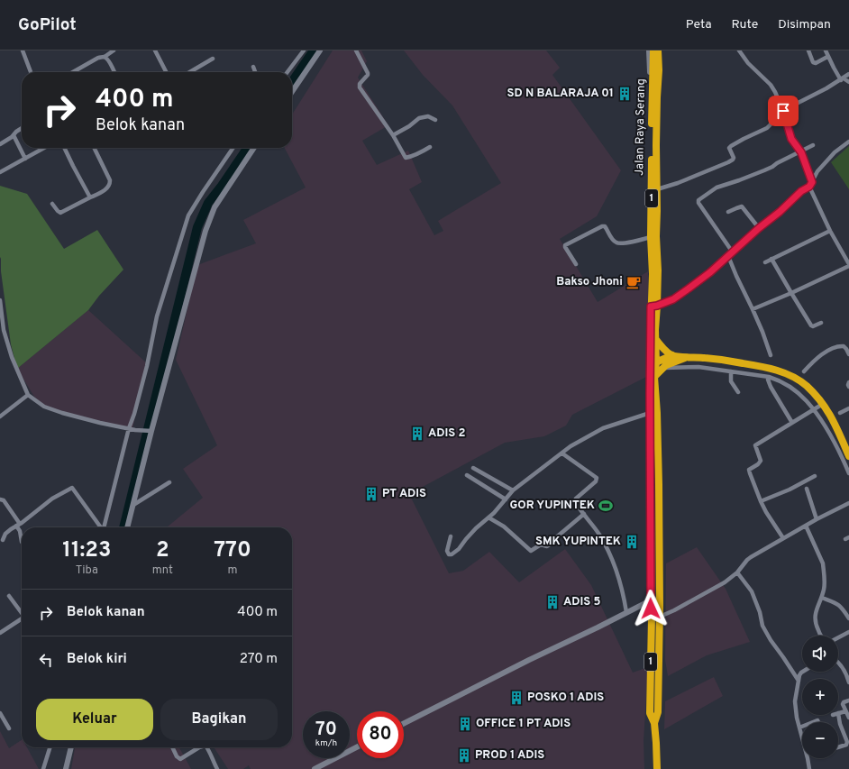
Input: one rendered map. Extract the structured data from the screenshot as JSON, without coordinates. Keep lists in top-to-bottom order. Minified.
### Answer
{"streets":{"highway":["Jalan Raya Serang","1"]},"places":{"building":["SD N BALARAJA 01","ADIS 2","PT ADIS","SMK YUPINTEK","ADIS 5","POSKO 1 ADIS","OFFICE 1 PT ADIS","PROD 1 ADIS"],"cafe":["Bakso Jhoni"],"sports":["GOR YUPINTEK"]},"page":{"header":"GoPilot","nav":["Peta","Rute","Disimpan"],"turn":["400 m","Belok kanan"],"eta":["11:23","Tiba","2","mnt","770","m"],"list":[{"name":"Belok kanan","value":"400 m"},{"name":"Belok kiri","value":"270 m"}],"map_buttons":["+","−"],"buttons":["Keluar","Bagikan"],"speed":"70 km/h","limit":"80"}}
